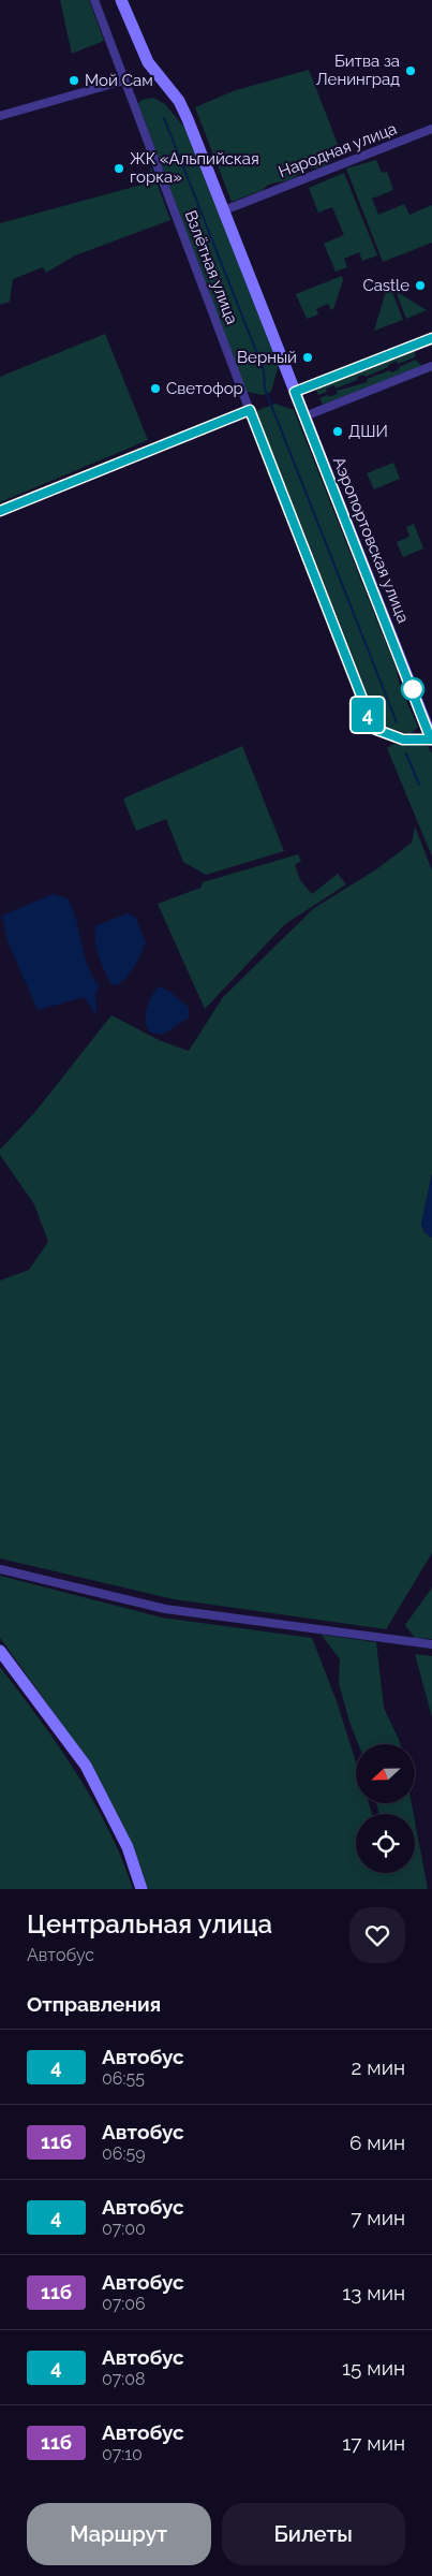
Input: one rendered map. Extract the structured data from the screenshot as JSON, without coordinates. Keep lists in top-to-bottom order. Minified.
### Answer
{"streets":{"street":["Народная улица","Взлётная улица","Аэропортовская улица"]},"crossings":[["Народная улица","Аэропортовская улица"],["Взлётная улица","Аэропортовская улица"]],"places":["Битва за Ленинград","Мой Сам","ЖК «Альпийская горка»","Castle","Верный","Светофор","ДШИ"],"lines":["bus line 4"],"north":"left","page":{"on_map":"4","heading":[["Центральная улица","Автобус"],"Отправления"],"list":[{"mark":"4","name":"Автобус","note":"06:55","value":"2 мин"},{"mark":"11б","name":"Автобус","note":"06:59","value":"6 мин"},{"mark":"4","name":"Автобус","note":"07:00","value":"7 мин"},{"mark":"11б","name":"Автобус","note":"07:06","value":"13 мин"},{"mark":"4","name":"Автобус","note":"07:08","value":"15 мин"},{"mark":"11б","name":"Автобус","note":"07:10","value":"17 мин"}],"buttons":["Маршрут","Билеты"]}}
